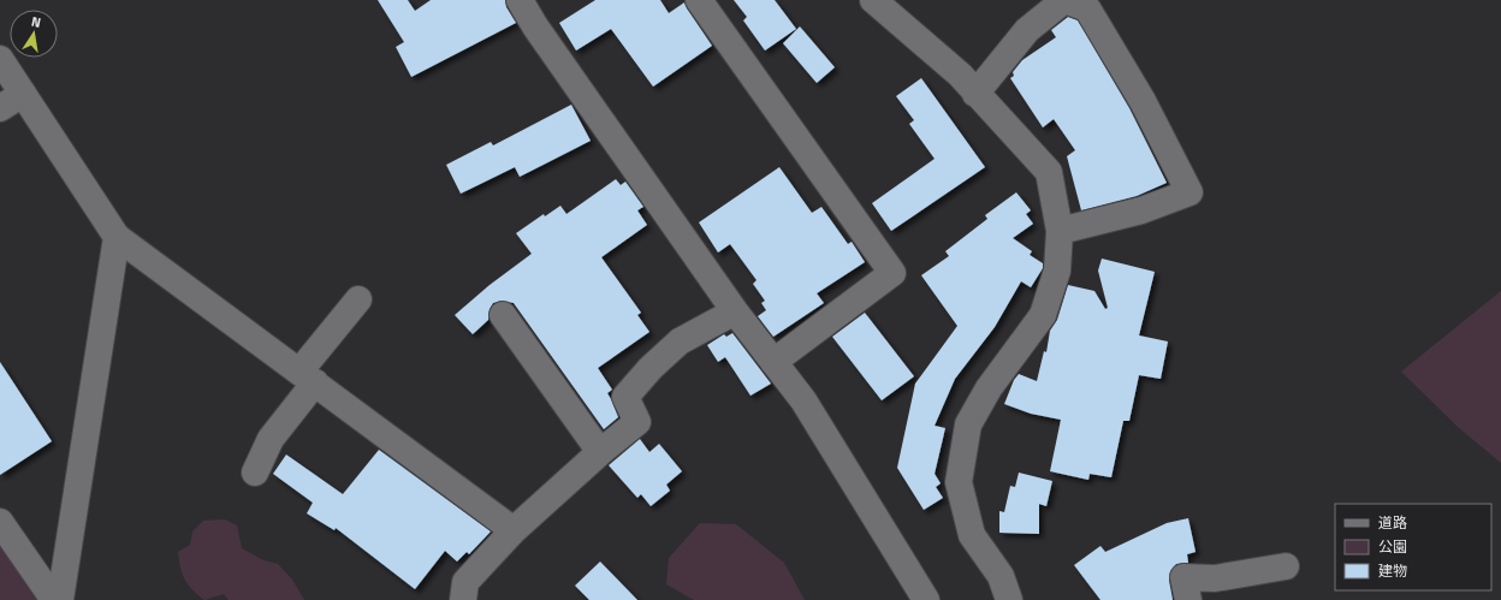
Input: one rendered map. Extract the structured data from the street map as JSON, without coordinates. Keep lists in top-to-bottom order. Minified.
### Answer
{"legend":["道路","公園","建物"],"north":"top"}
